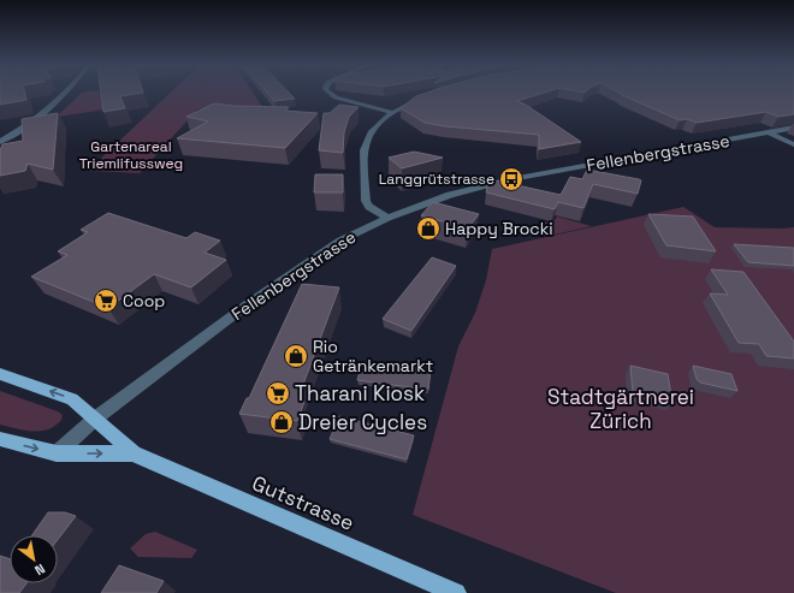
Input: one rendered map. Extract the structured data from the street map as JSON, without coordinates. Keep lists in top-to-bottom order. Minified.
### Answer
{"streets":{"main road":["Gutstrasse"],"street":["Fellenbergstrasse"]},"crossings":[["Fellenbergstrasse","Gutstrasse"]],"parks":["Gartenareal Triemlifussweg","Stadtgärtnerei Zürich"],"places":{"bus stop":["Langgrütstrasse"],"shop":["Happy Brocki","Rio Getränkemarkt","Dreier Cycles"],"supermarket":["Coop","Tharani Kiosk"]},"north":"bottom right"}
